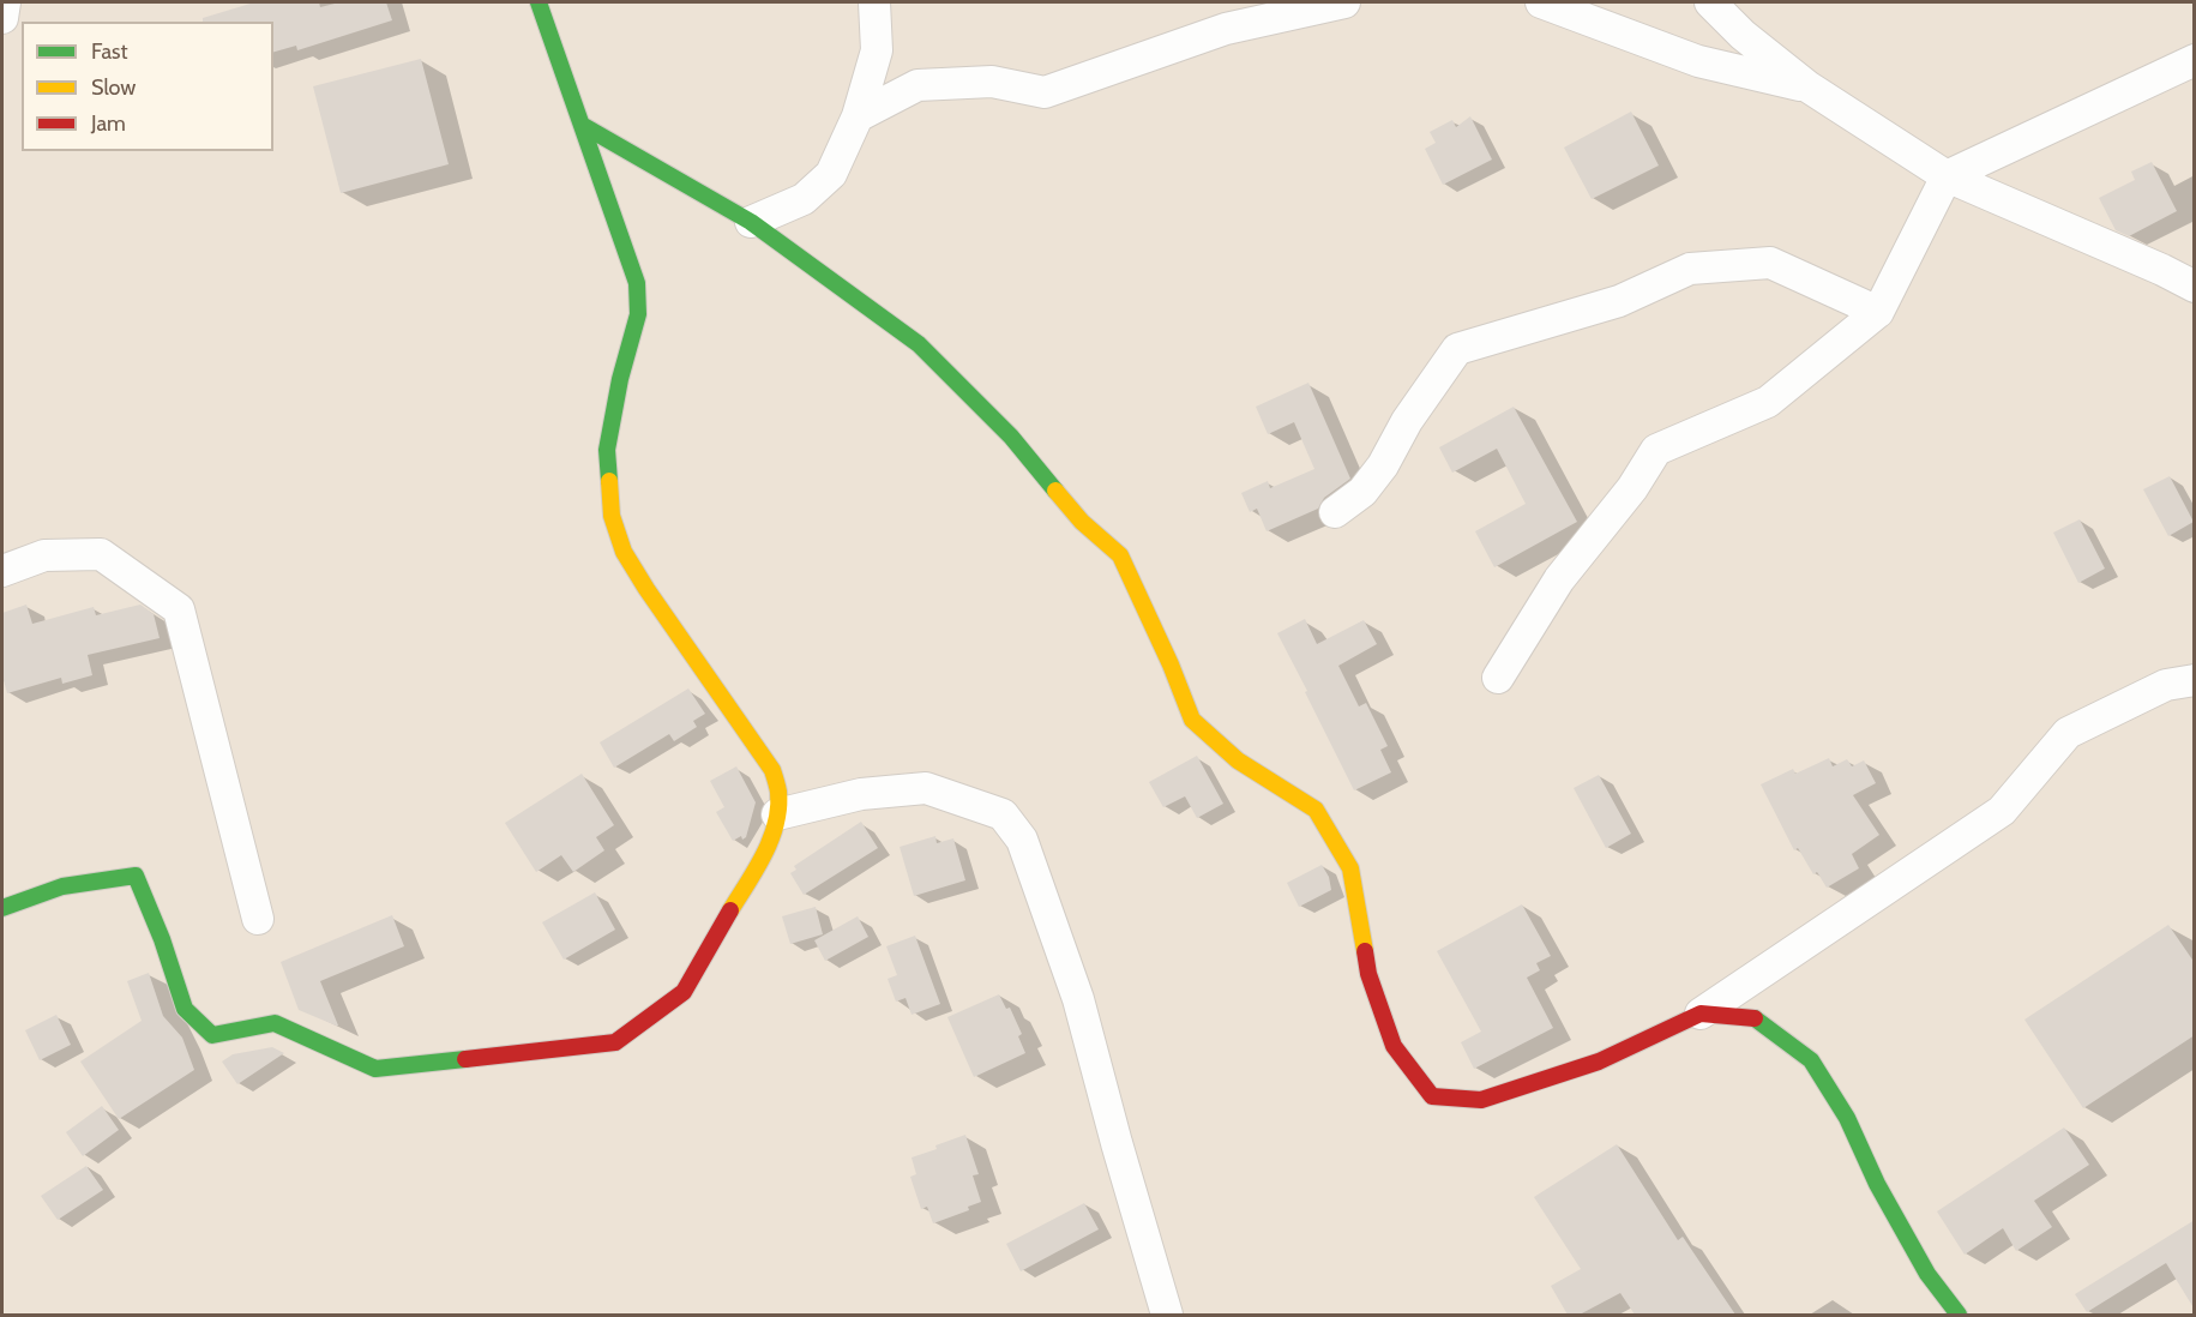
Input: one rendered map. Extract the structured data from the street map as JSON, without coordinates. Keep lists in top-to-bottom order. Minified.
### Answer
{"legend":["Fast","Slow","Jam"]}
